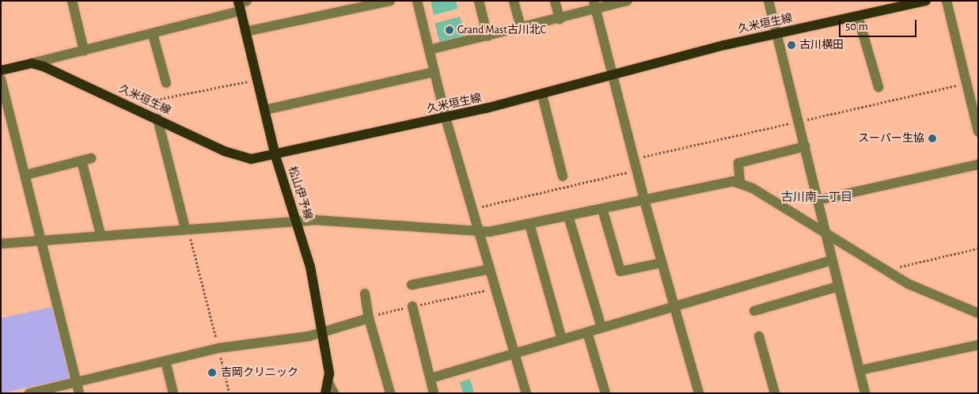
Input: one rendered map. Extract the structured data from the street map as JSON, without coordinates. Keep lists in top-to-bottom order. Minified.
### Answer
{"streets":{"main road":["久米垣生線","松山伊予線"]},"crossings":[["久米垣生線","松山伊予線"]],"districts":["古川南一丁目"],"places":["Grand Mast古川北C","古川横田","スーパー生協","吉岡クリニック"],"scale_bar":"50 m"}
